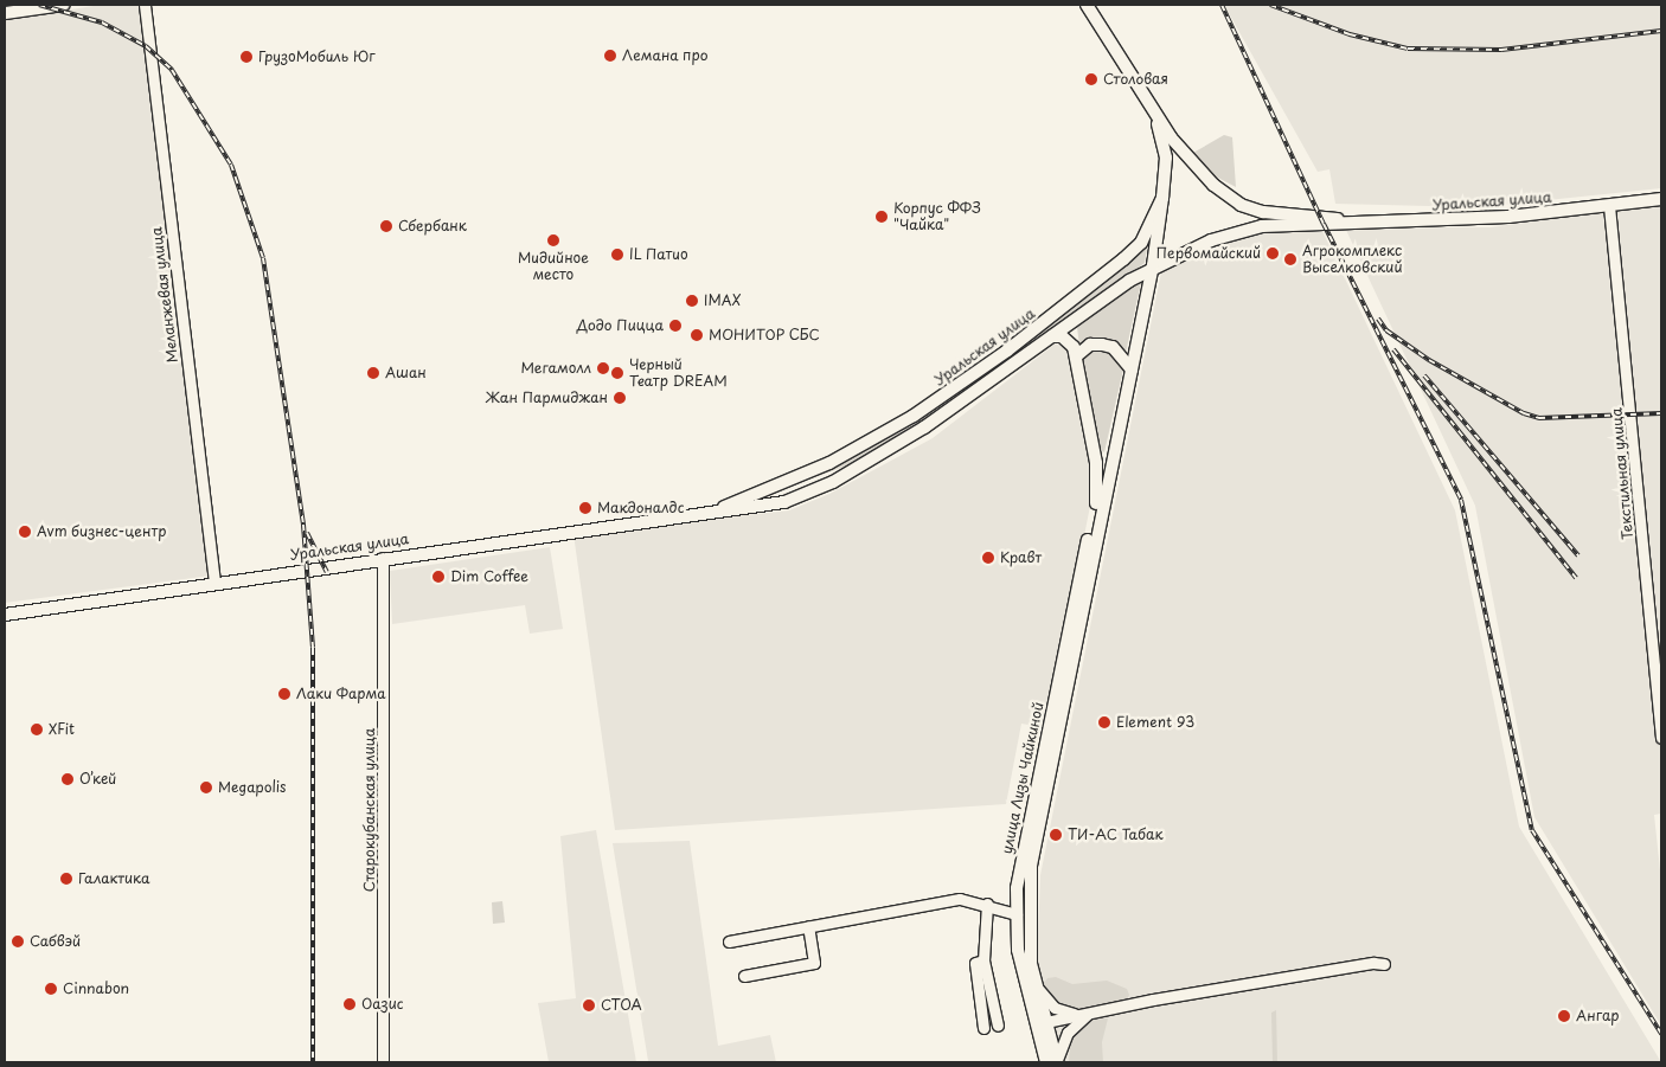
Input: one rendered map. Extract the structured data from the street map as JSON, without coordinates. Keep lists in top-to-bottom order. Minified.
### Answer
{"streets":{"main road":["Уральская улица","улица Лизы Чайкиной"],"street":["Меланжевая улица","Текстильная улица","Старокубанская улица"]},"crossings":[["Уральская улица","Меланжевая улица"],["Уральская улица","Текстильная улица"],["Уральская улица","Старокубанская улица"]],"places":["Лемана про","ГрузоМобиль Юг","Столовая","Корпус ФФЗ \"Чайка\"","Сбербанк","Мидийное место","Первомайский","IL Патио","Агрокомплекс Выселковский","IMAX","Додо Пицца","МОНИТОР СБС","Мегамолл","Ашан","Черный Театр DREAM","Жан Пармиджан","Макдоналдс","Avm бизнес-центр","Кравт","Dim Coffee","Лаки Фарма","Element 93","XFit","О’кей","Megapolis","ТИ-АС Табак","Галактика","Сабвэй","Cinnabon","Оазис","СТОА","Ангар"]}
